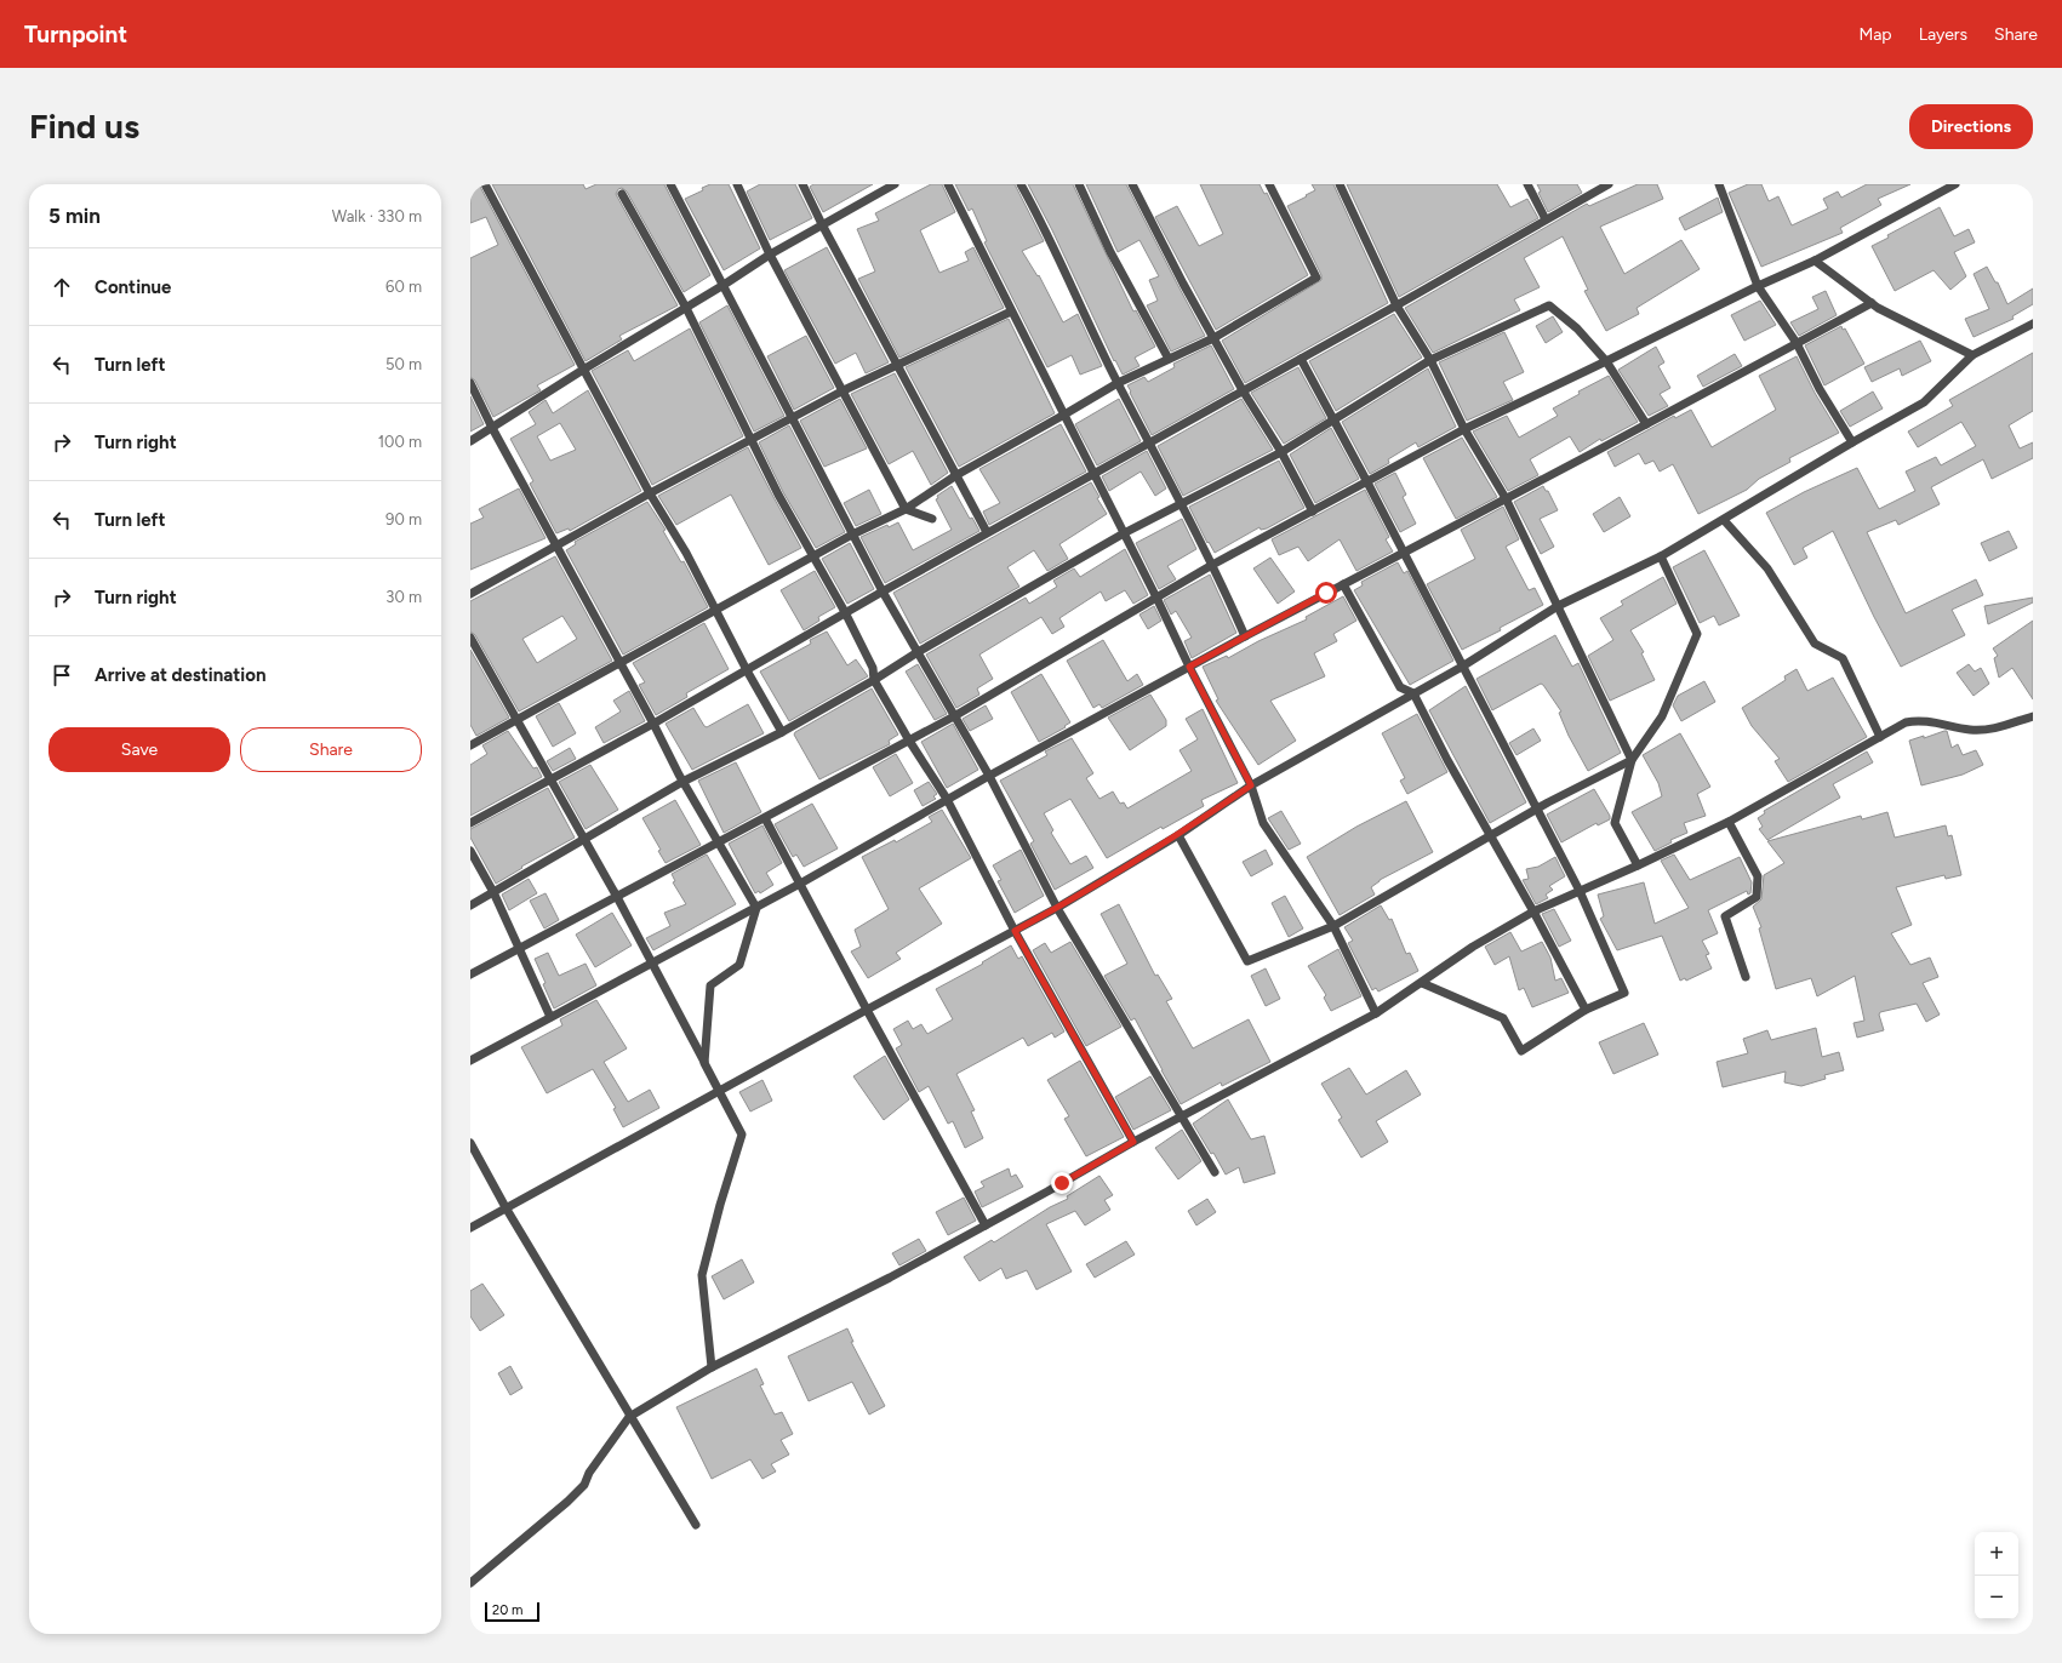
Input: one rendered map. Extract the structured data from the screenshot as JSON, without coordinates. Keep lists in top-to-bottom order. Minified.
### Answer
{"scale_bar":"20 m","page":{"header":"Turnpoint","nav":["Map","Layers","Share"],"buttons":["Directions",["Save","Share"]],"title":"Find us","heading":["5 min","Walk · 330 m"],"list":[["Continue","60 m"],["Turn left","50 m"],["Turn right","100 m"],["Turn left","90 m"],["Turn right","30 m"],"Arrive at destination"],"map_buttons":["+","−"],"scale":"20 m"}}
